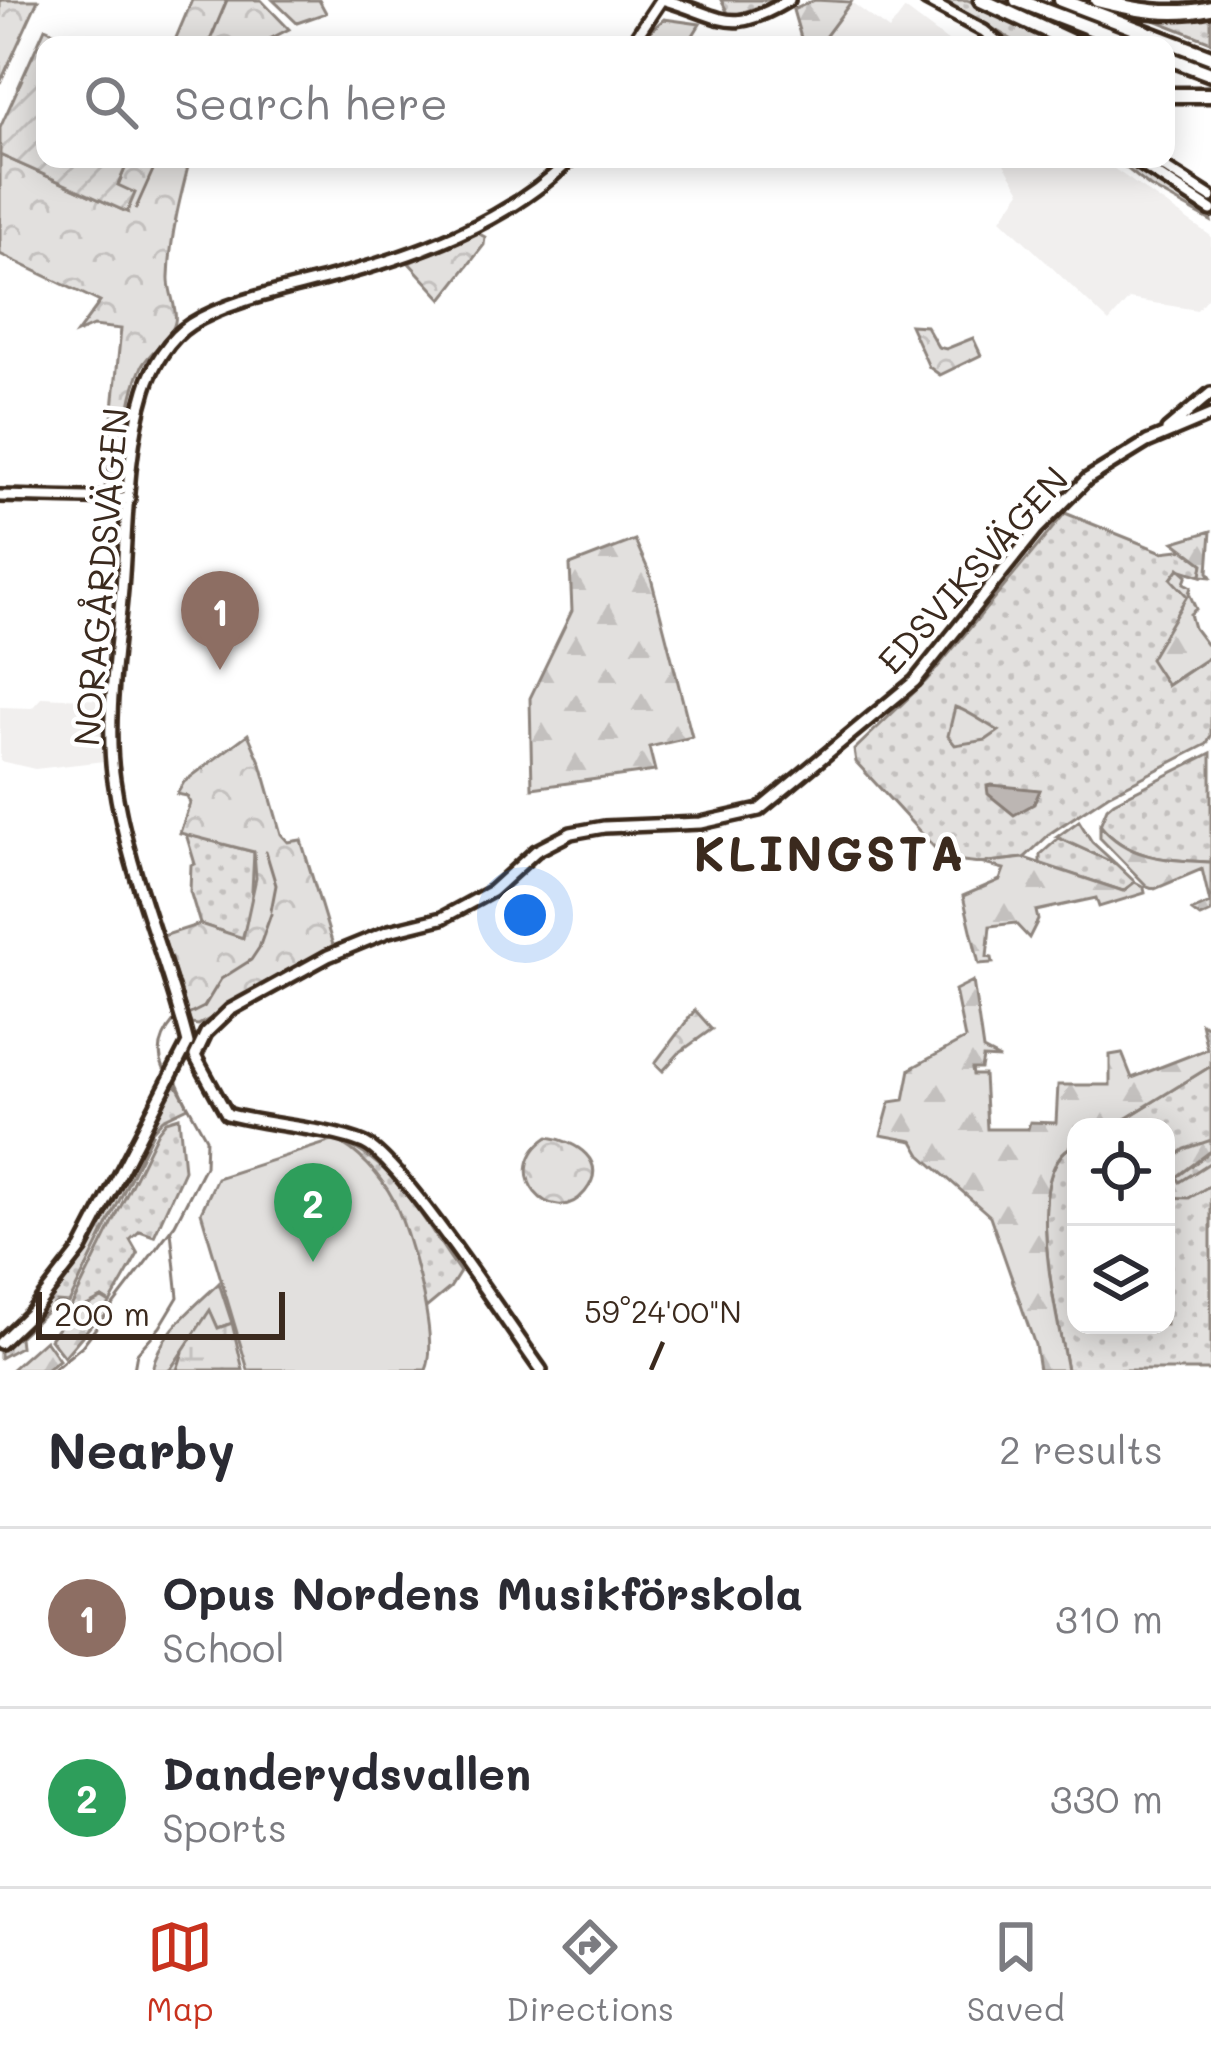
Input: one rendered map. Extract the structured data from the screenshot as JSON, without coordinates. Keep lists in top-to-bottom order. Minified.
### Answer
{"streets":{"street":["EDSVIKSVÄGEN","NORAGÅRDSVÄGEN"]},"crossings":[["EDSVIKSVÄGEN","NORAGÅRDSVÄGEN"]],"districts":["KLINGSTA"],"scale_bar":"200 m","page":{"search":"Search here","pins":["1","2"],"scale":"200 m","heading":["Nearby","2 results"],"list":[{"mark":"1","name":"Opus Nordens Musikförskola","note":"School","value":"310 m"},{"mark":"2","name":"Danderydsvallen","note":"Sports","value":"330 m"}],"nav":["Map","Directions","Saved"]},"coordinates":["59°24'00\"N"]}
